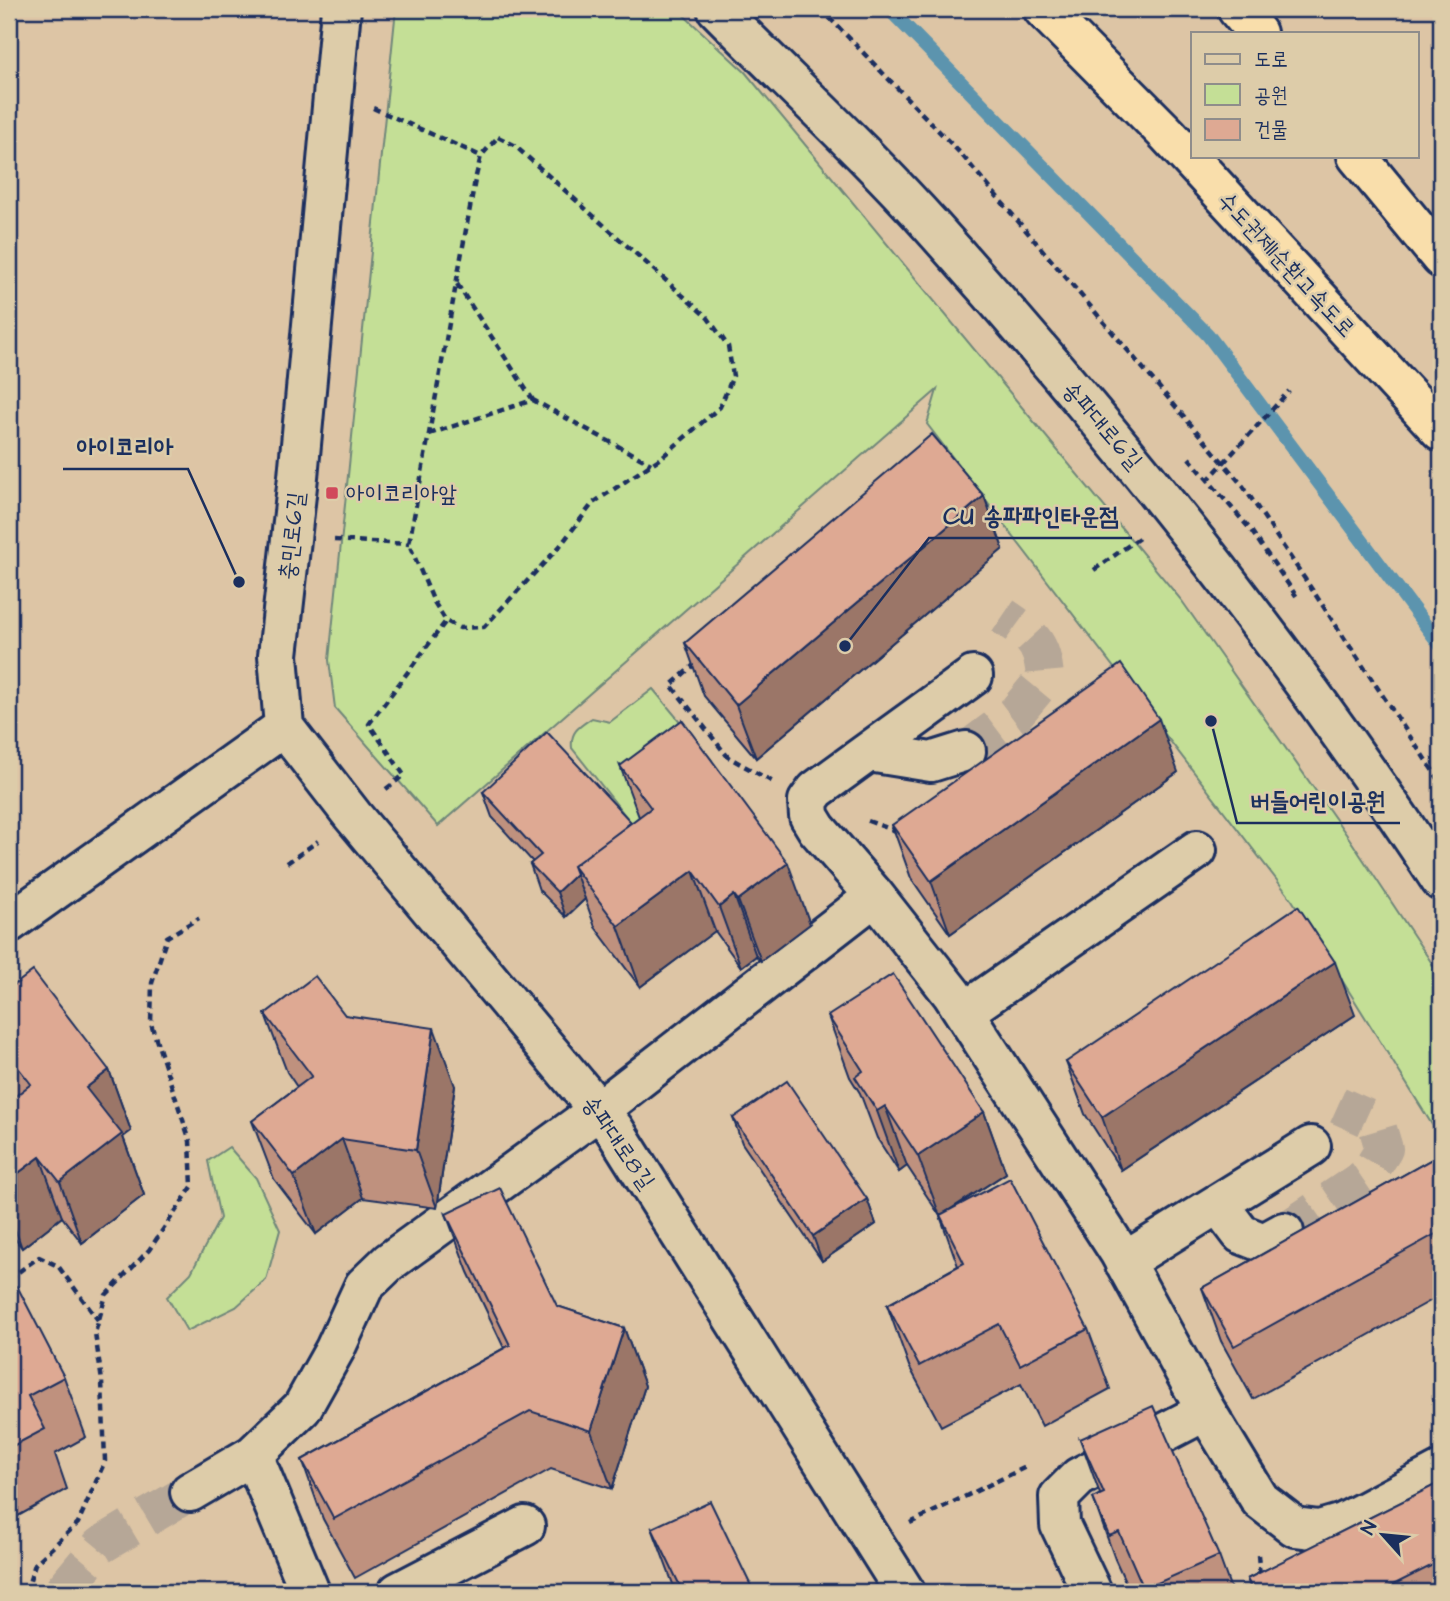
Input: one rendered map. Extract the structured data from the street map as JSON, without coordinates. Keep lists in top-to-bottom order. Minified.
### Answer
{"streets":{"highway":["수도권제1순환고속도로"],"street":["송파대로6길","충민로6길","송파대로8길"]},"crossings":[["충민로6길","송파대로8길"]],"places":{"transit":["아이코리아앞"],"other":["아이코리아","CU 송파파인타운점","버들어린이공원"]},"legend":["도로","공원","건물"],"north":"top left"}
